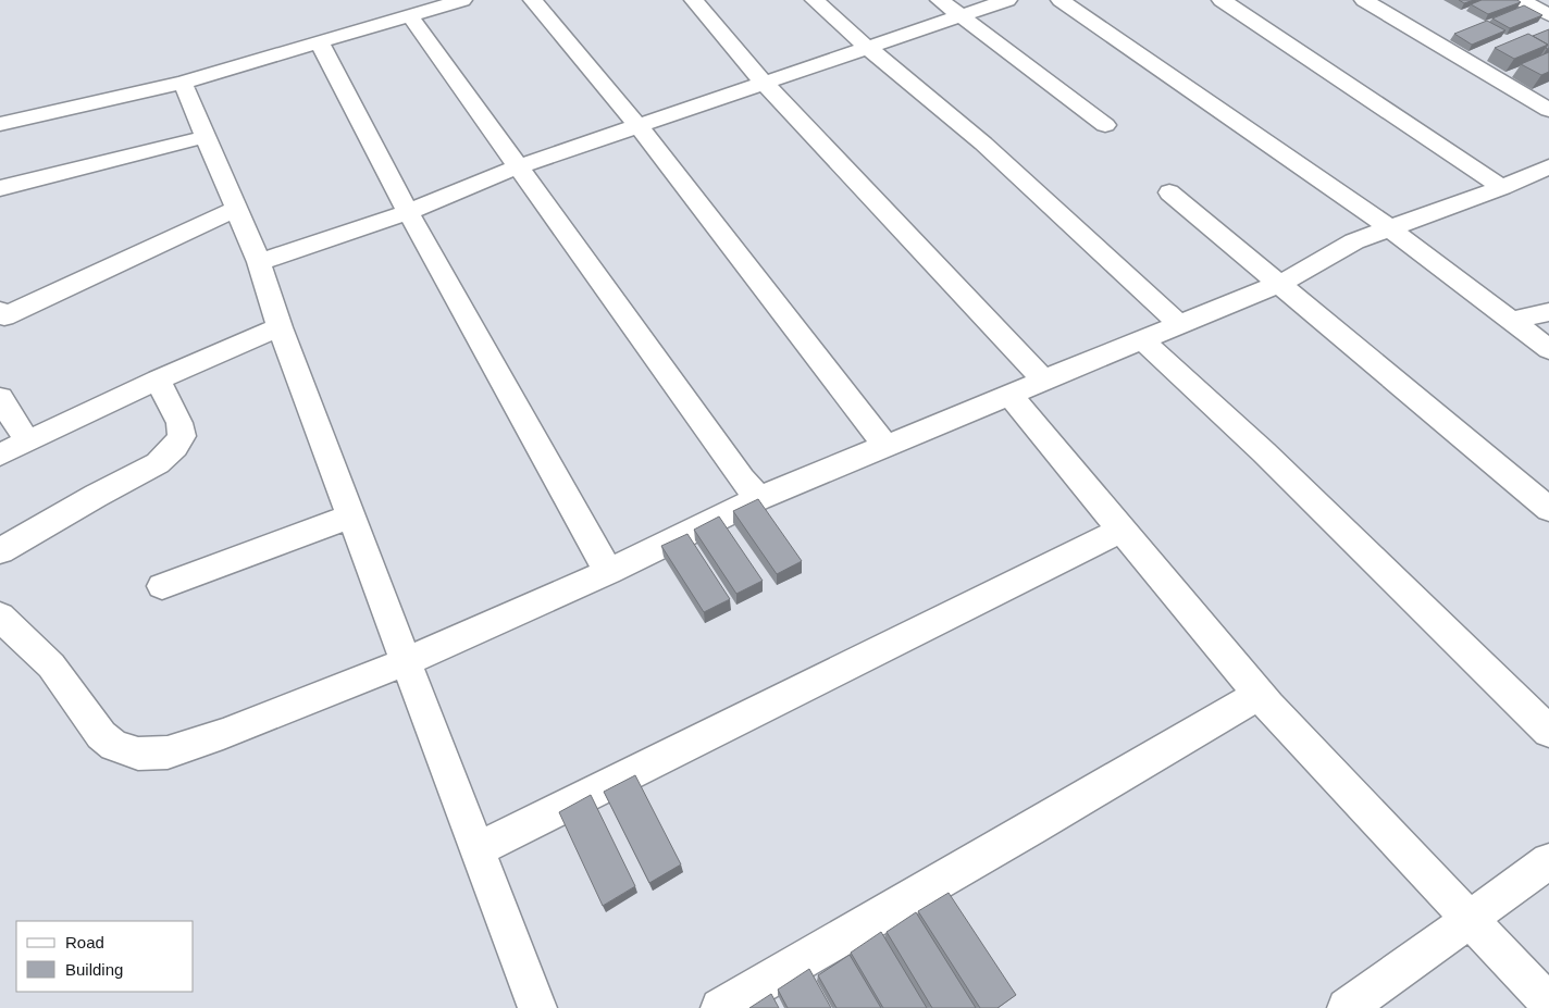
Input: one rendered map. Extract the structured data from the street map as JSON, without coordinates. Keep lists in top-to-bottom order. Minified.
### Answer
{"legend":["Road","Building"]}
